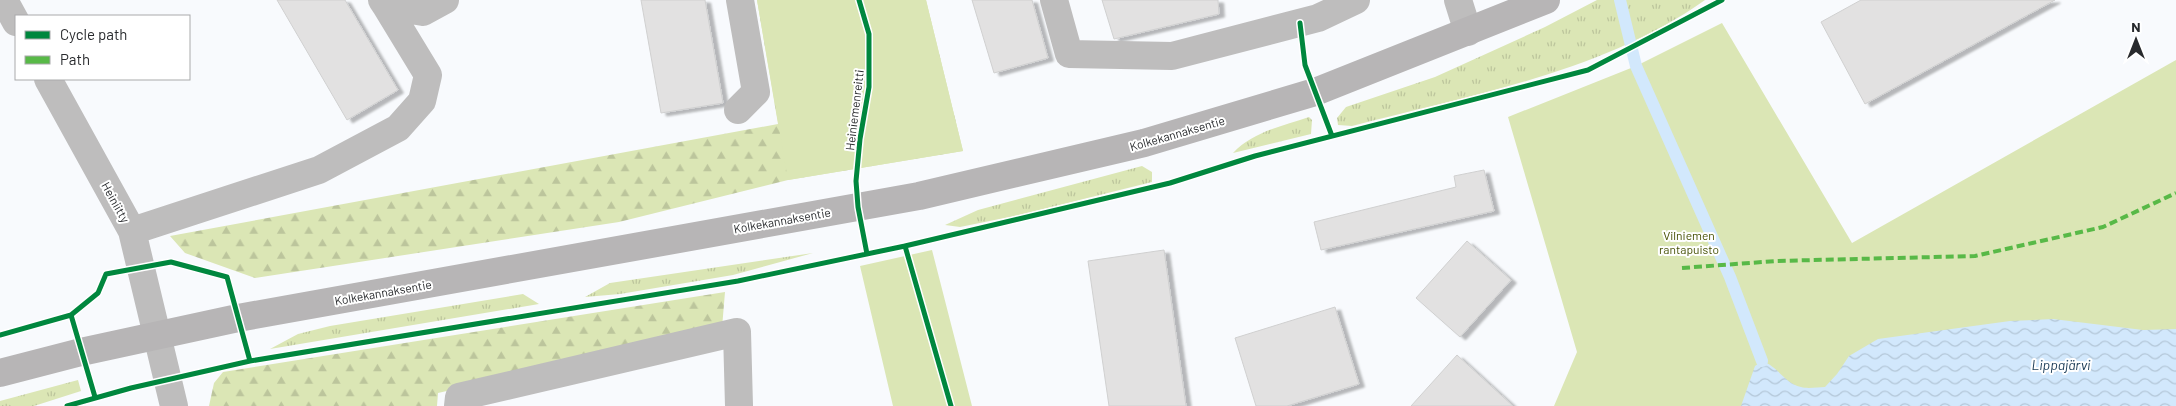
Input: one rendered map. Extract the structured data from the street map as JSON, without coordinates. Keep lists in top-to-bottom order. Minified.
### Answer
{"streets":{"main road":["Kolkekannaksentie"],"street":["Heiniitty"],"cycle path":["Heiniemenreitti"]},"crossings":[["Kolkekannaksentie","Heiniitty"]],"water":["Lippajärvi"],"parks":["Vilniemen rantapuisto"],"legend":["Cycle path","Path"],"north":"top"}
